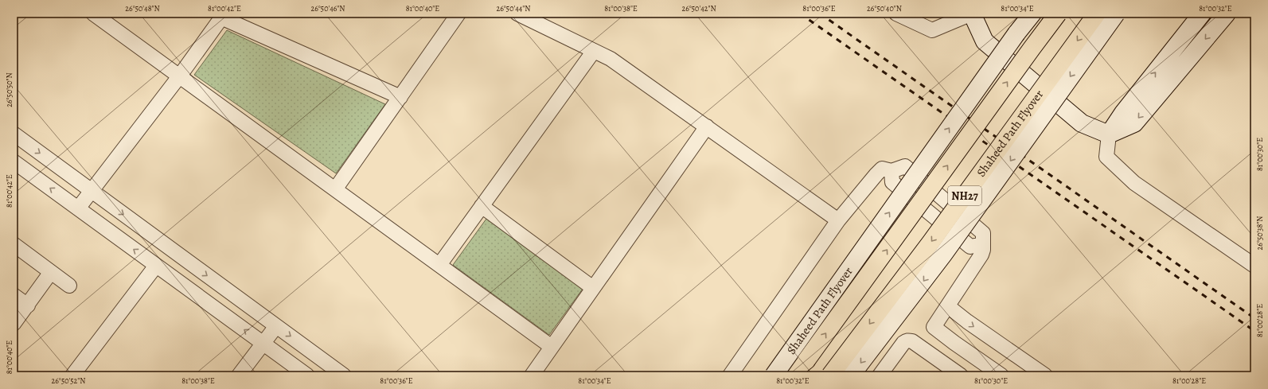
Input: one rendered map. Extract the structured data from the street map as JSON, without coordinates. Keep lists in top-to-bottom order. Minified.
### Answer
{"streets":{"highway":["Shaheed Path Flyover","NH27"]},"coordinates":["26°50'48\"N","81°00'42\"E","26°50'46\"N","81°00'40\"E","26°50'44\"N","81°00'38\"E","26°50'42\"N","81°00'36\"E","26°50'40\"N","81°00'34\"E","81°00'32\"E","26°50'50\"N","81°00'30\"E","26°50'38\"N","81°00'28\"E","26°50'52\"N"]}
